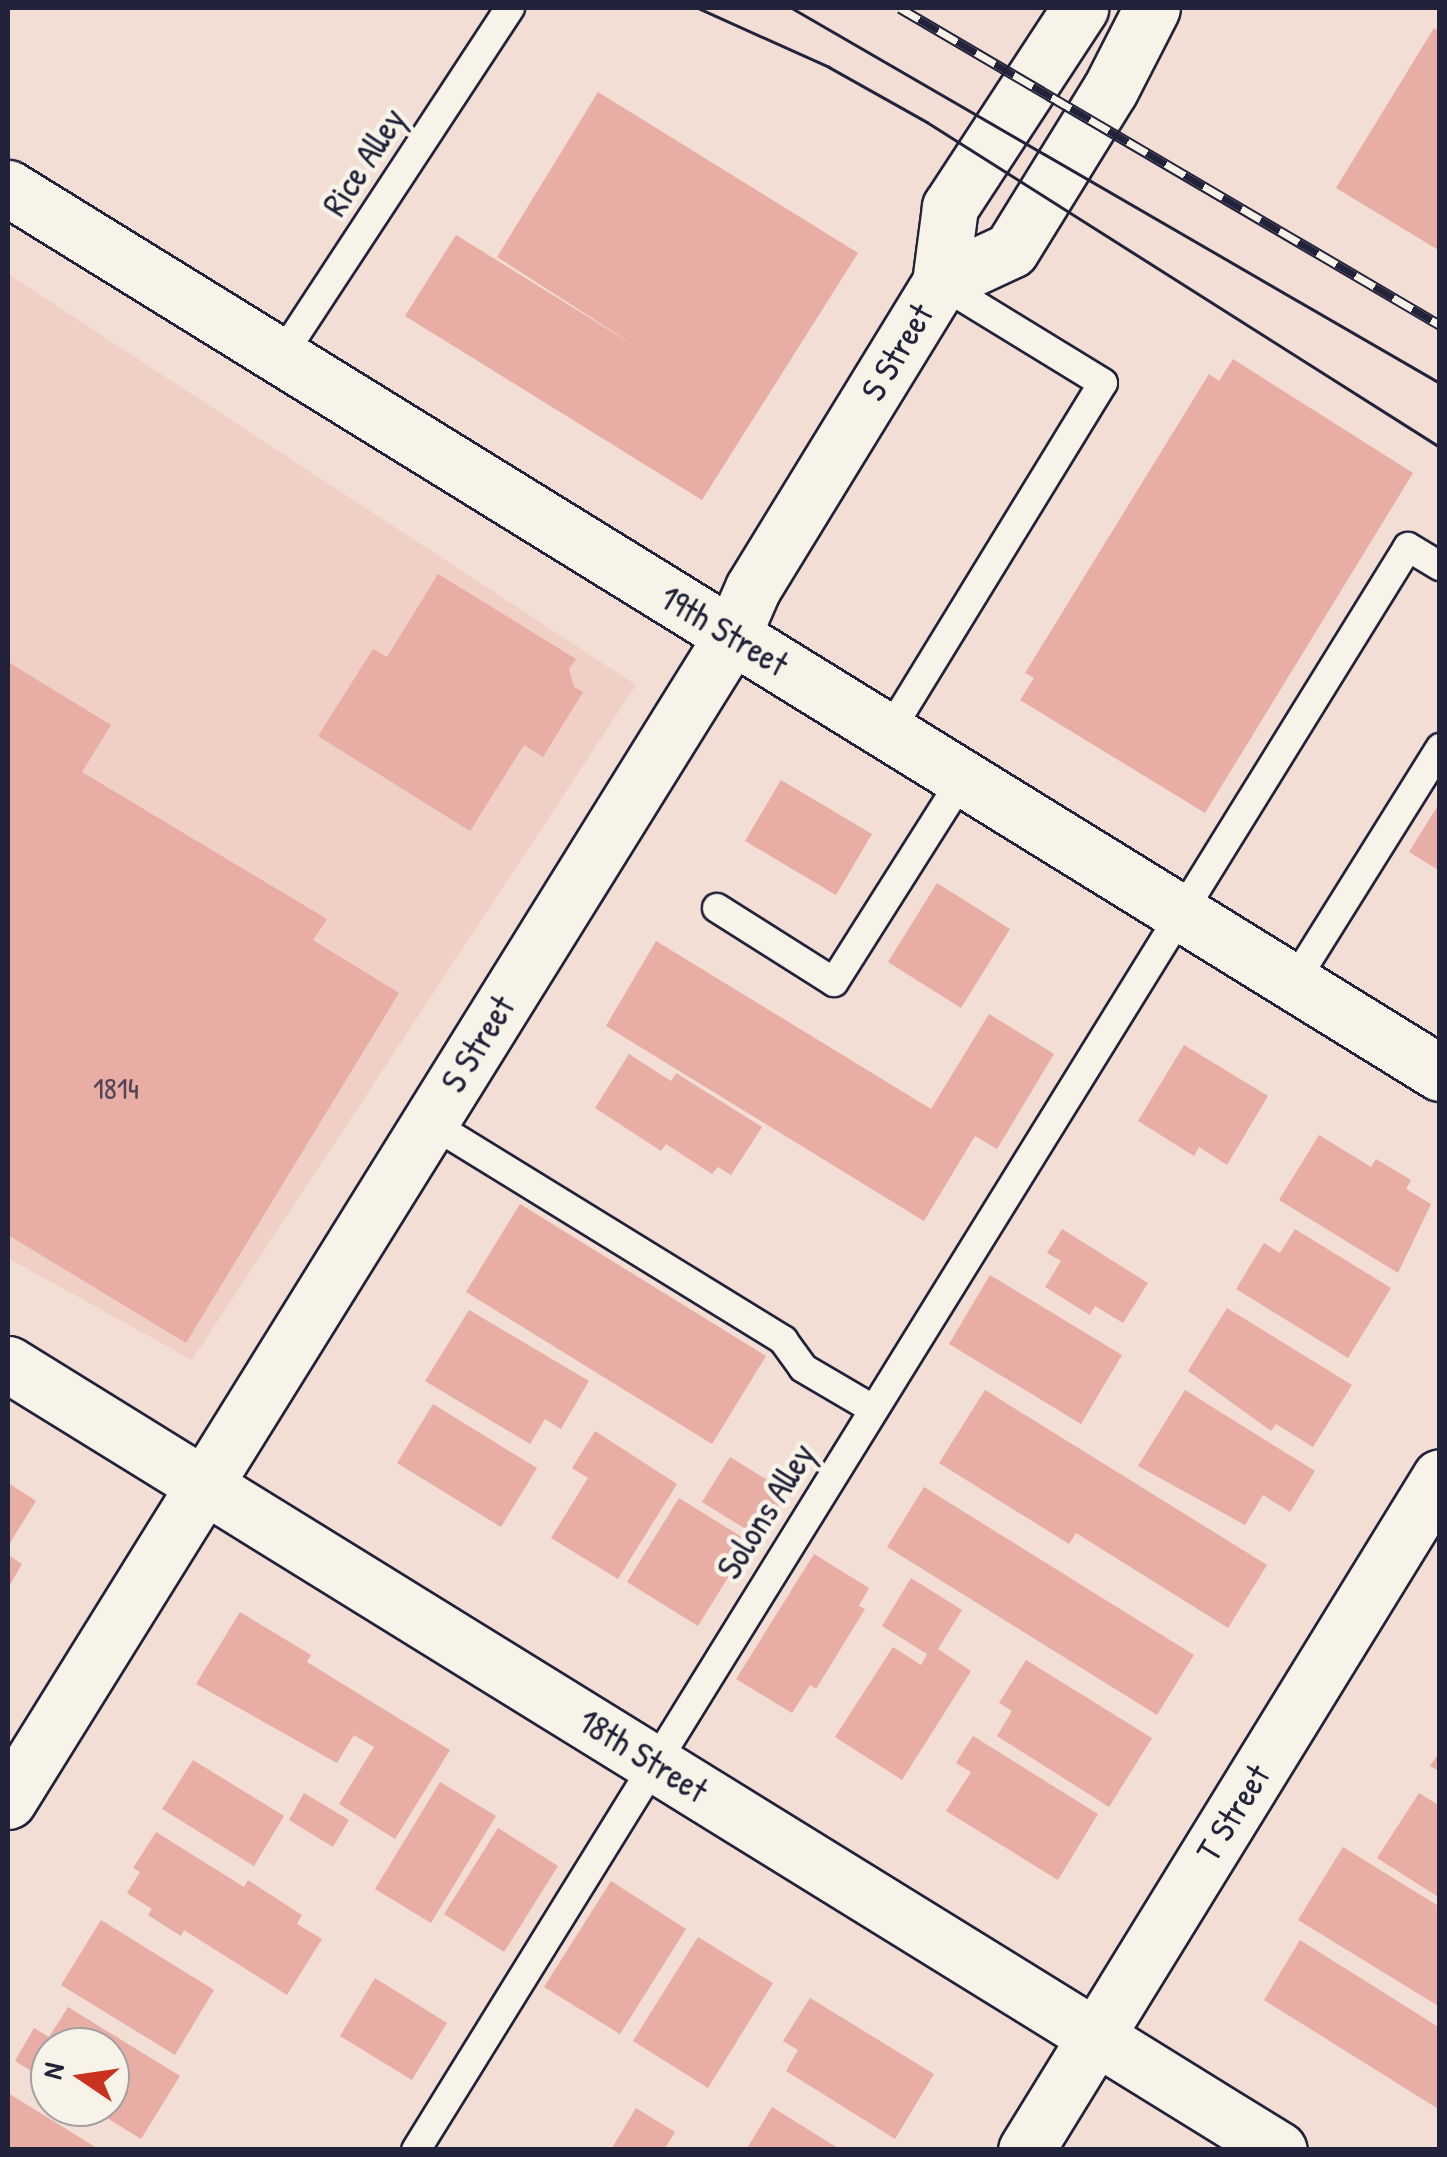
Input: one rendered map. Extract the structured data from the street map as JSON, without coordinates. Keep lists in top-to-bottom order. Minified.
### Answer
{"streets":{"street":["S Street","19th Street","18th Street","T Street"],"lane":["Rice Alley","Solons Alley"]},"crossings":[["Rice Alley","19th Street"],["S Street","19th Street"],["S Street","18th Street"],["19th Street","Solons Alley"],["Solons Alley","18th Street"],["18th Street","T Street"]],"house_numbers":["1814"],"north":"left"}
